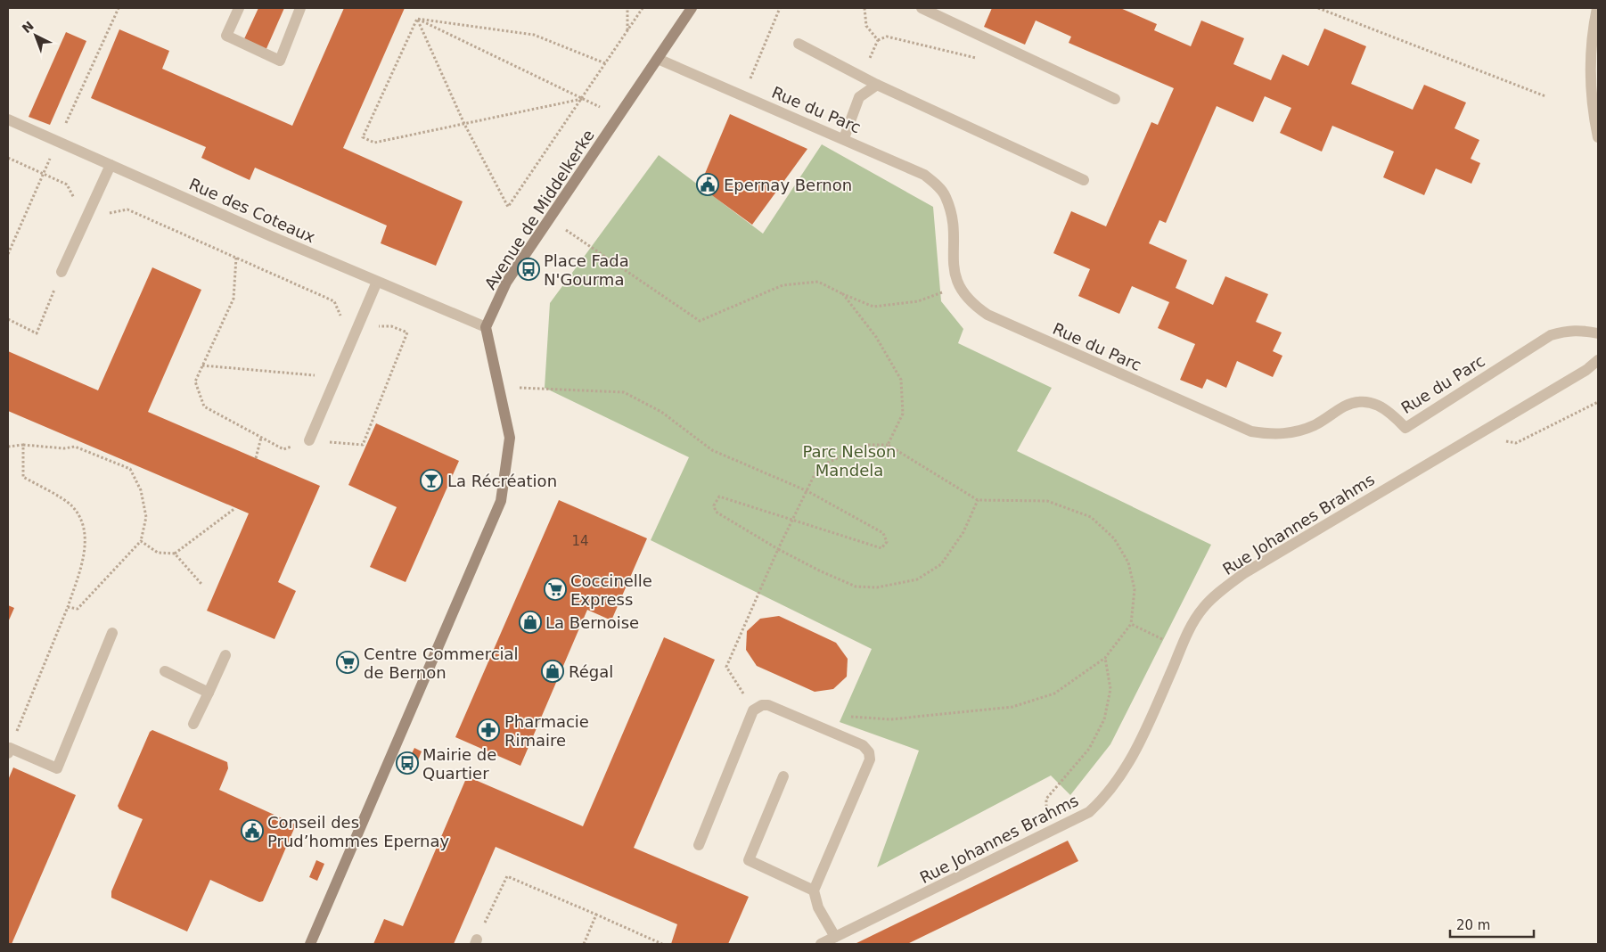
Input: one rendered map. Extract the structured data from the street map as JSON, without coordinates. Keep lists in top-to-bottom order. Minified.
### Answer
{"streets":{"street":["Rue du Parc","Avenue de Middelkerke","Rue des Coteaux","Rue Johannes Brahms"]},"crossings":[["Rue du Parc","Avenue de Middelkerke"],["Avenue de Middelkerke","Rue des Coteaux"]],"parks":["Parc Nelson Mandela"],"places":{"public building":["Epernay Bernon","Conseil des Prud’hommes Epernay"],"bus stop":["Place Fada N'Gourma","Mairie de Quartier"],"bar":["La Récréation"],"supermarket":["Coccinelle Express","Centre Commercial de Bernon"],"shop":["La Bernoise","Régal"],"pharmacy":["Pharmacie Rimaire"]},"house_numbers":["14"],"scale_bar":"20 m","north":"top left"}
